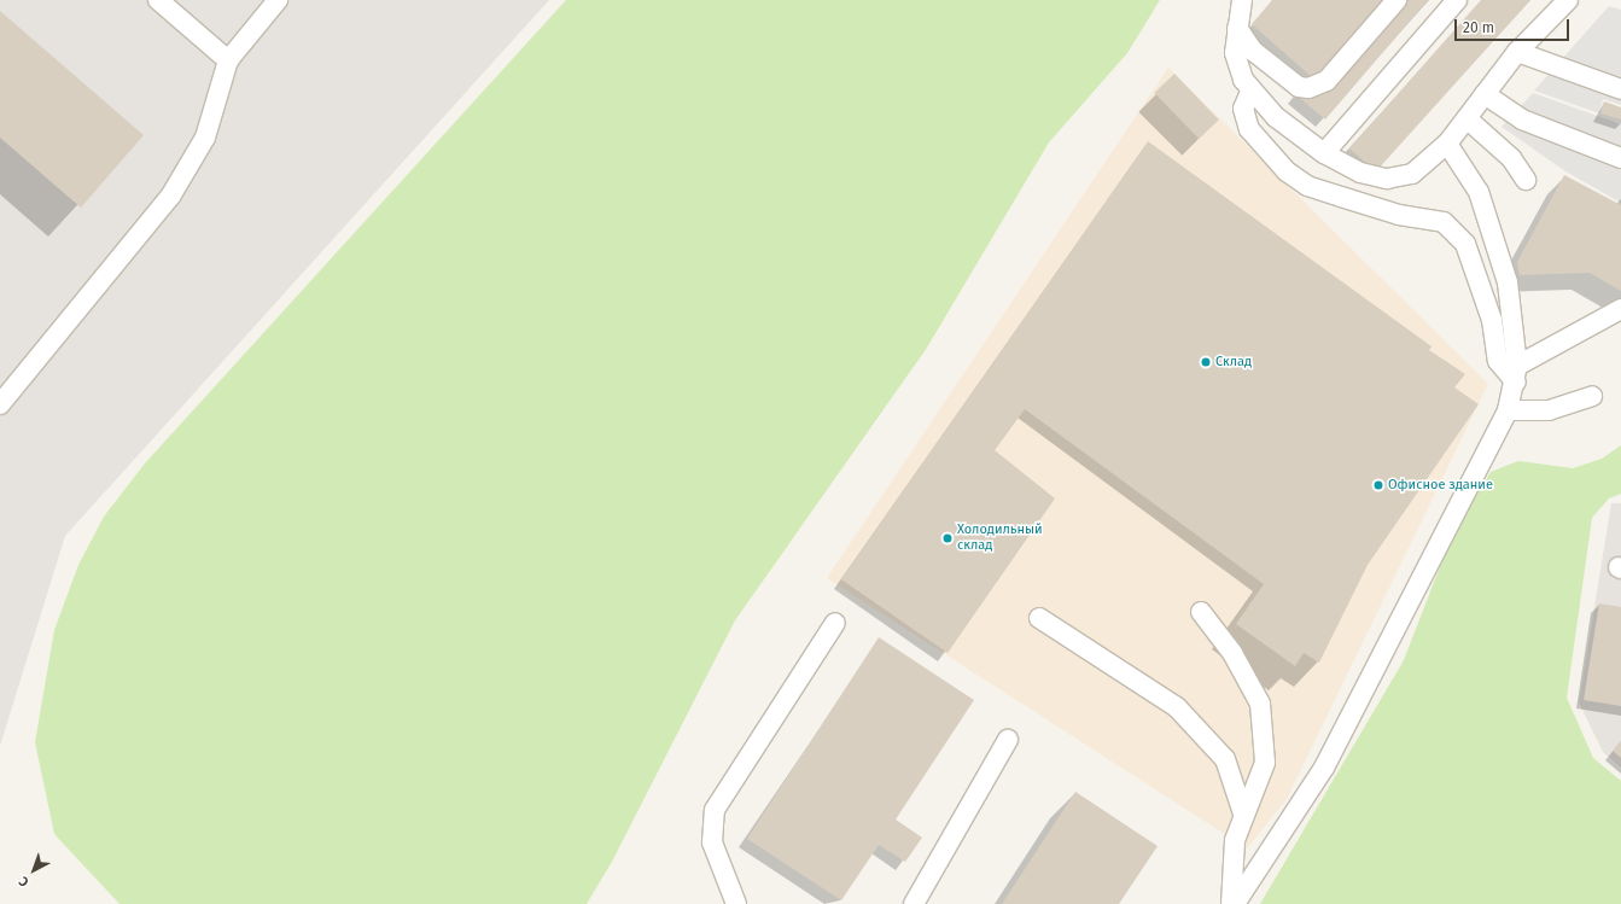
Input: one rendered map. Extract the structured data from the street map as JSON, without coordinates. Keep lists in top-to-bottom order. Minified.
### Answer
{"places":["Склад","Офисное здание","Холодильный склад"],"scale_bar":"20 m","north":"bottom left"}
